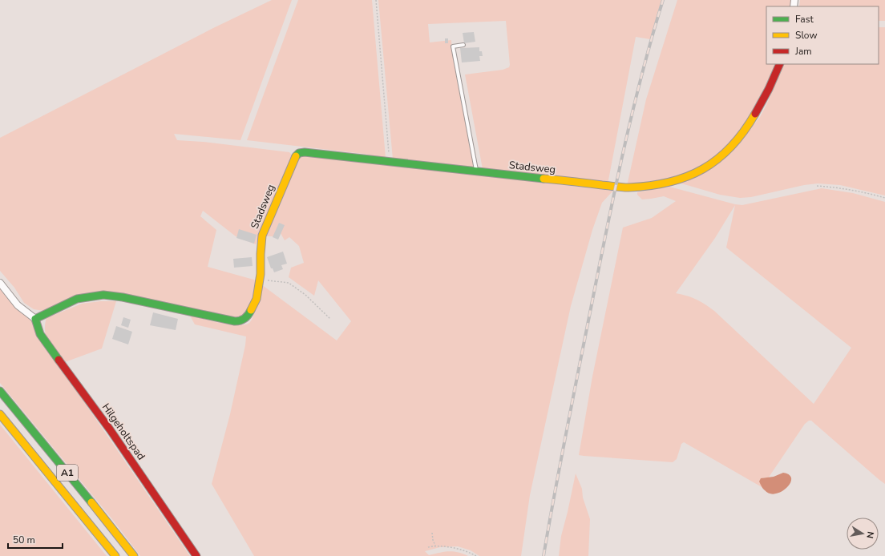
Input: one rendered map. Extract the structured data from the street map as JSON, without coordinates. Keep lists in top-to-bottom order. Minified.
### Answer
{"streets":{"main road":["Stadsweg","Hilgeholtspad","A1"]},"crossings":[["Stadsweg","Hilgeholtspad"]],"legend":["Fast","Slow","Jam"],"scale_bar":"50 m","north":"right"}
